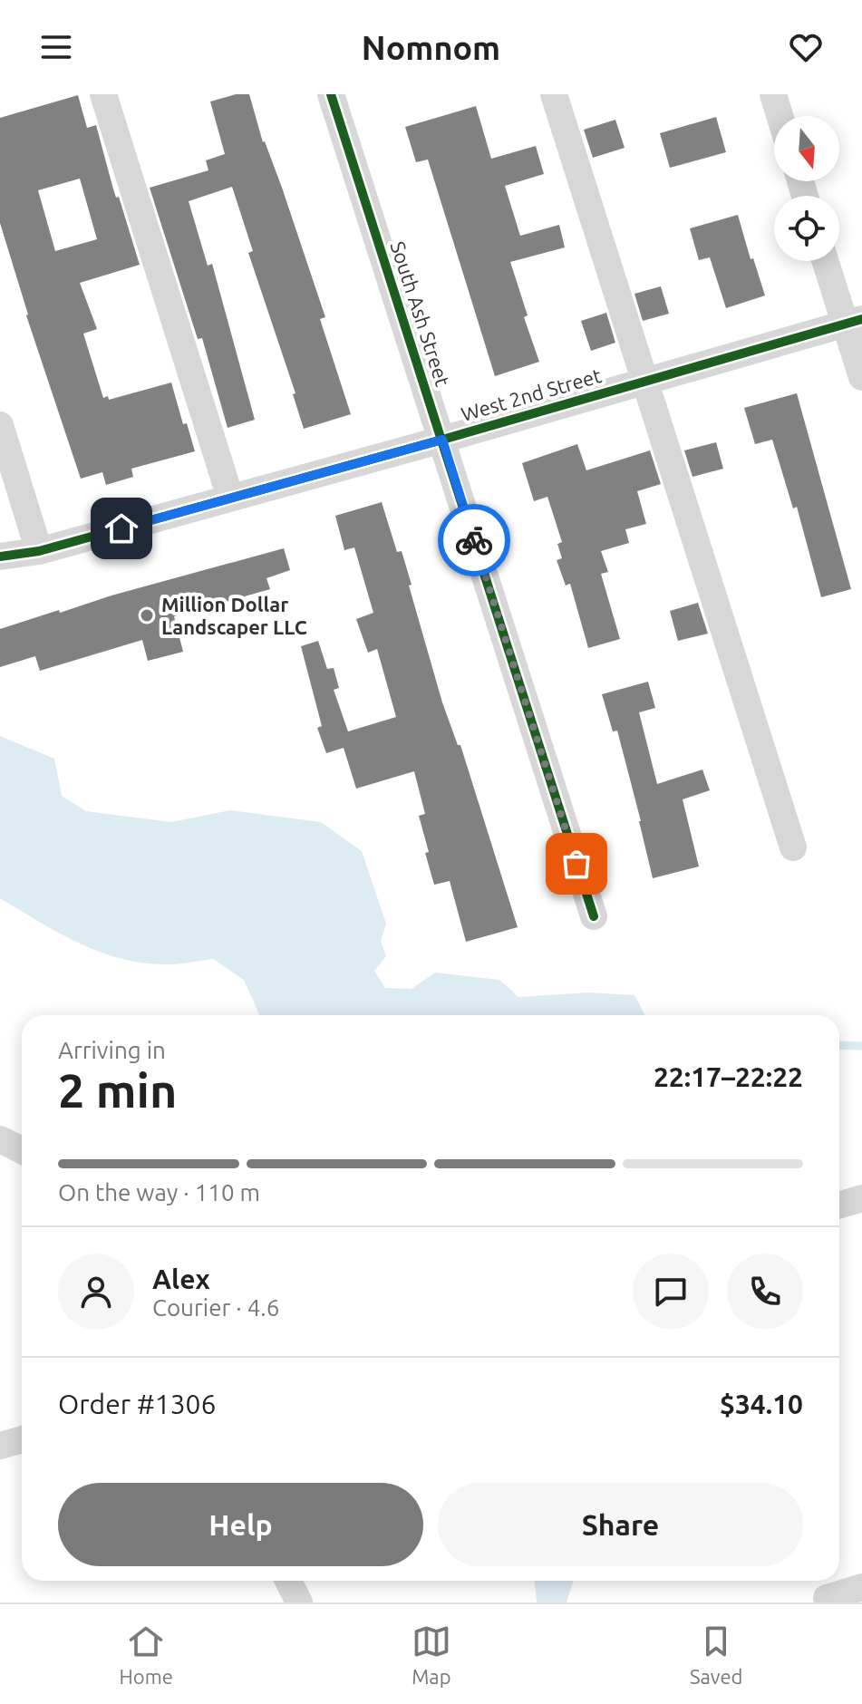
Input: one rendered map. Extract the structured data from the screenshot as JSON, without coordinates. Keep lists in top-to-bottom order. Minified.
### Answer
{"streets":{"street":["South Ash Street","West 2nd Street"]},"crossings":[["South Ash Street","West 2nd Street"]],"places":["Million Dollar Landscaper LLC"],"north":"bottom","page":{"header":"Nomnom","heading":["2 min","Arriving in","22:17–22:22"],"panel":["Alex","Courier · 4.6","Order #1306","$34.10"],"bar":"On the way · 110 m","buttons":["Help","Share"],"tabs":["Home","Map","Saved"]}}
